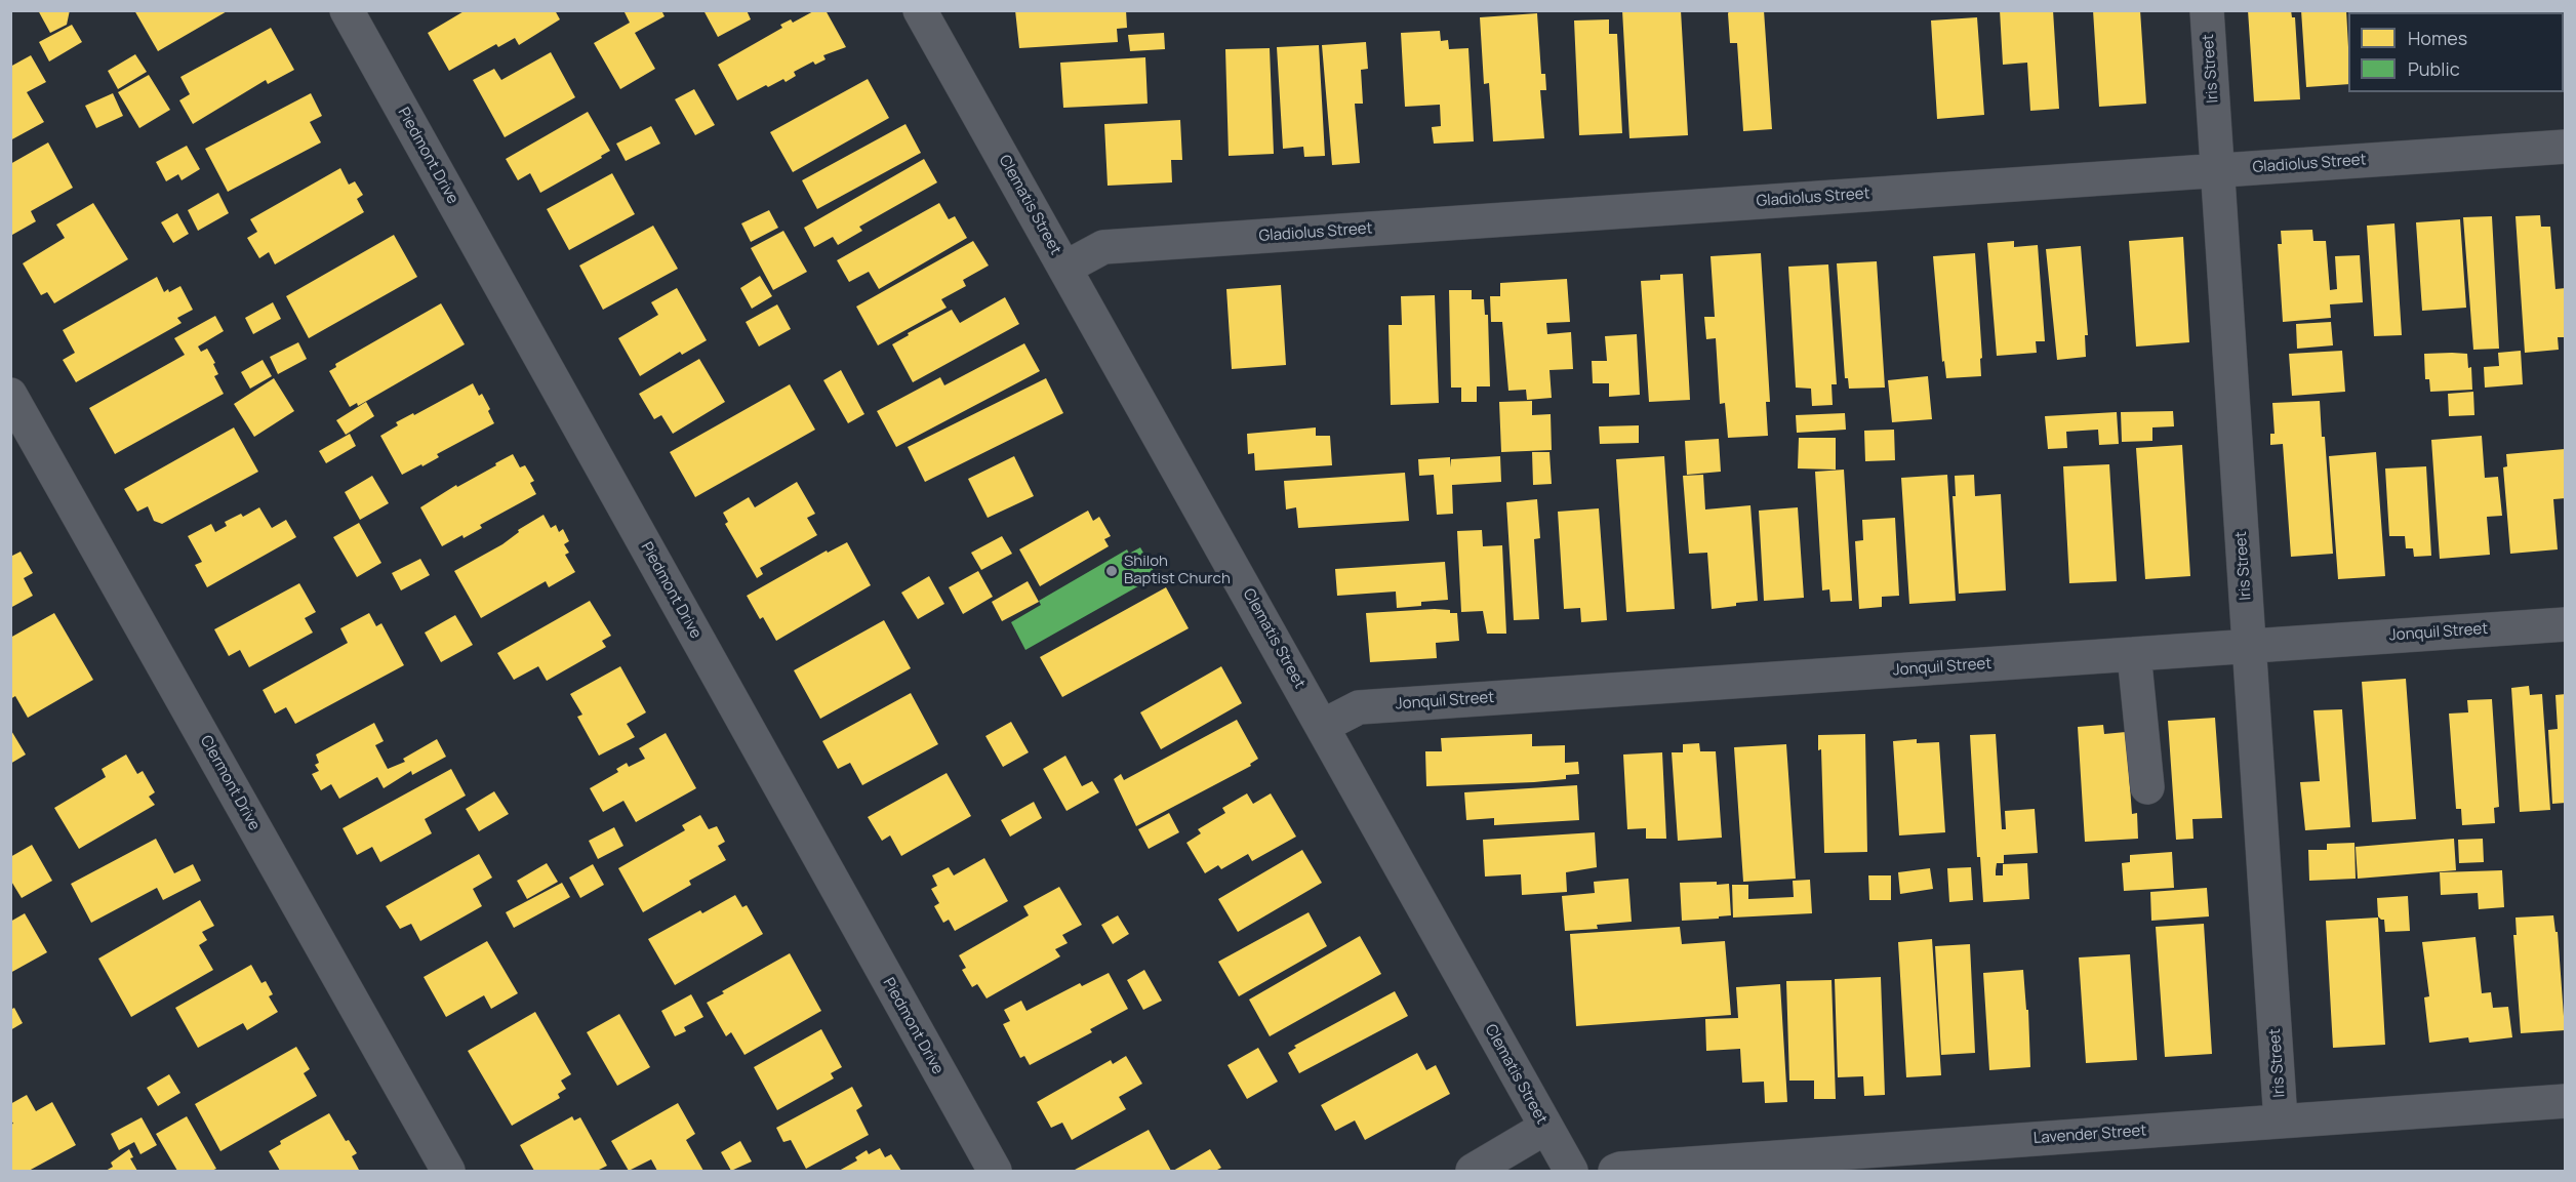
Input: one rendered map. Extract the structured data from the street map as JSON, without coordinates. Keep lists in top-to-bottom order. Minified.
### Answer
{"streets":{"street":["Iris Street","Piedmont Drive","Gladiolus Street","Clematis Street","Jonquil Street","Clermont Drive","Lavender Street"]},"crossings":[["Iris Street","Gladiolus Street"],["Iris Street","Jonquil Street"],["Iris Street","Lavender Street"],["Gladiolus Street","Clematis Street"],["Clematis Street","Jonquil Street"]],"places":["Shiloh Baptist Church"],"legend":["Homes","Public"]}
